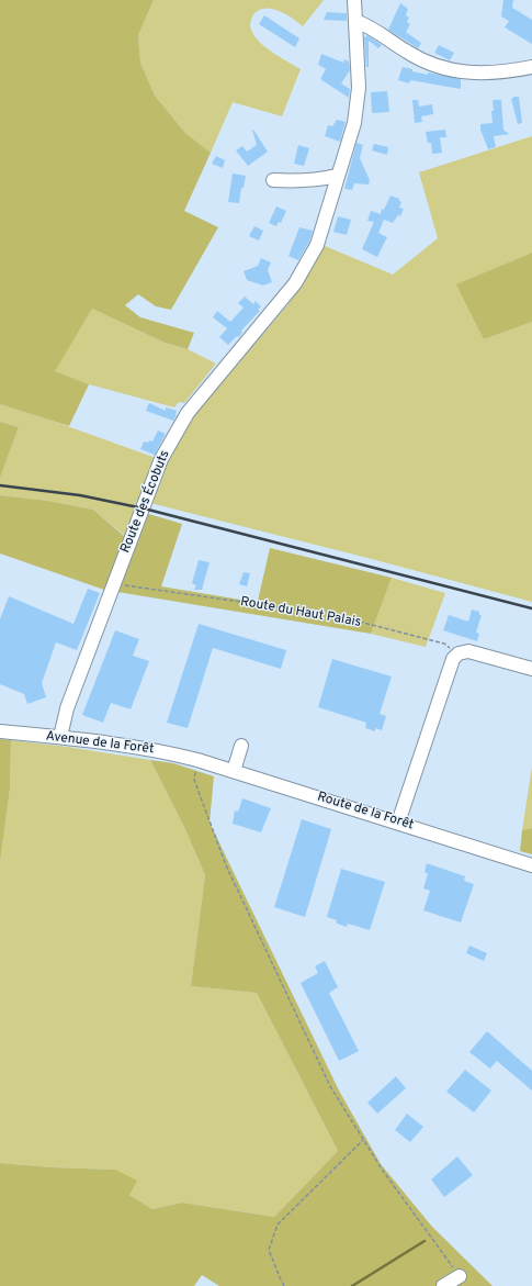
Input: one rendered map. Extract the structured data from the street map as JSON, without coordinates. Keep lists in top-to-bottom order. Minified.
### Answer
{"streets":{"street":["Route des Écobuts","Avenue de la Forêt","Route de la Forêt"],"path":["Route du Haut Palais"]},"crossings":[["Route des Écobuts","Route du Haut Palais"],["Route des Écobuts","Avenue de la Forêt"],["Avenue de la Forêt","Route de la Forêt"]]}
